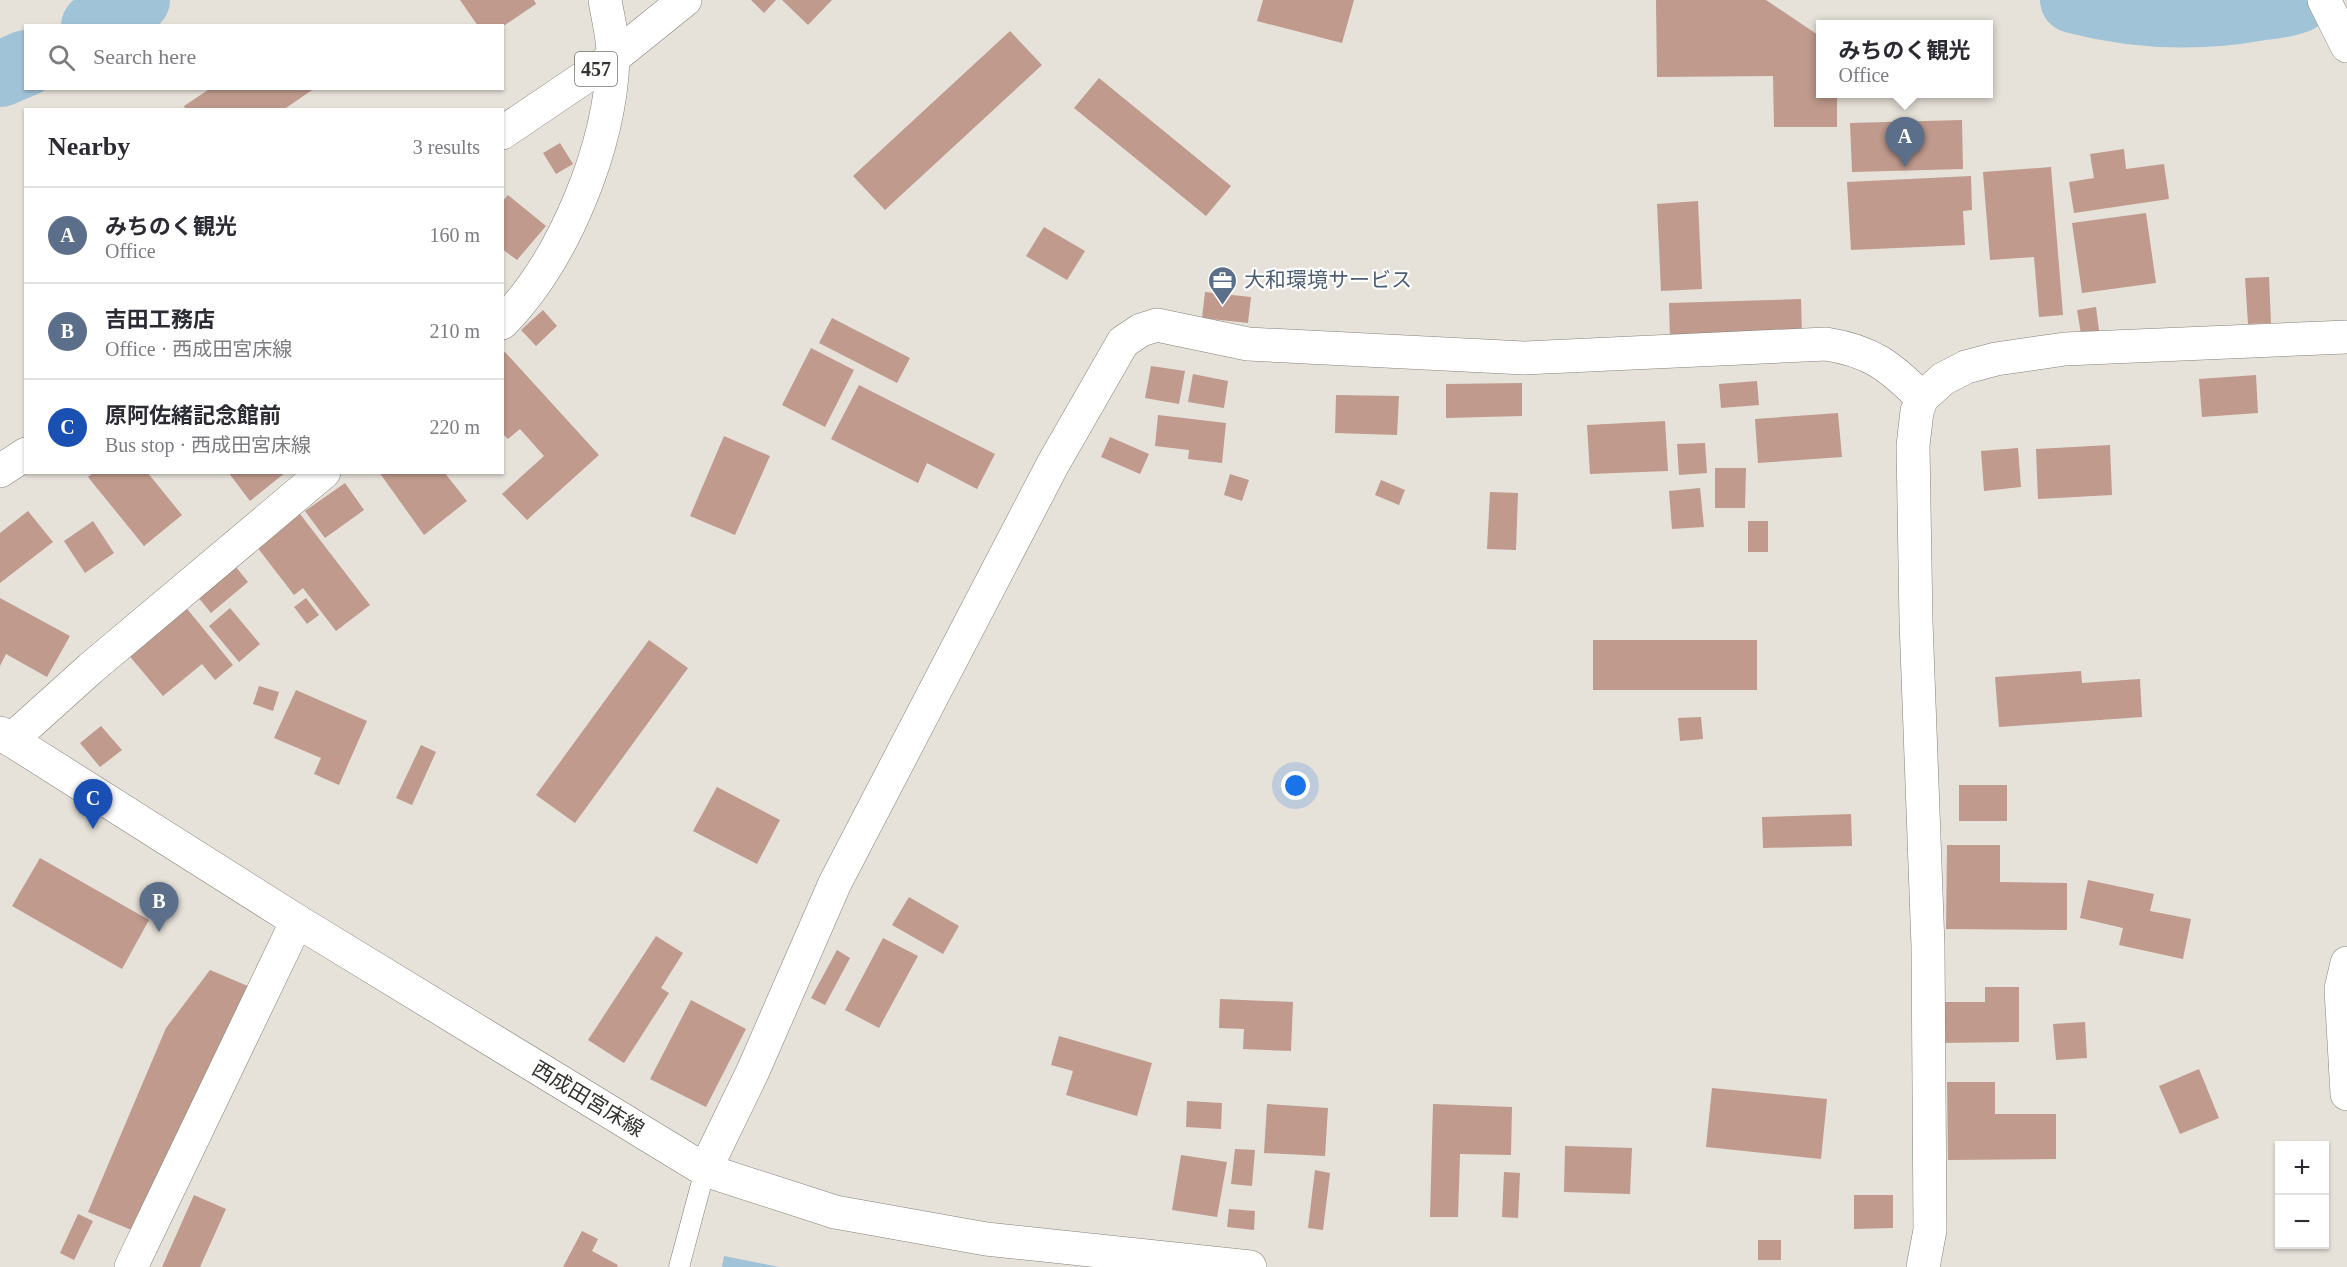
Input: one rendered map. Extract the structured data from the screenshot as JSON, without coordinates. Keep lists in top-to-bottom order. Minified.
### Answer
{"streets":{"main road":["457","西成田宮床線"]},"places":{"office":["大和環境サービス"]},"page":{"popup":["みちのく観光","Office"],"search":"Search here","heading":["Nearby","3 results"],"pins":["A","C","B"],"list":[{"mark":"A","name":"みちのく観光","note":"Office","value":"160 m"},{"mark":"B","name":"吉田工務店","note":"Office · 西成田宮床線","value":"210 m"},{"mark":"C","name":"原阿佐緒記念館前","note":"Bus stop · 西成田宮床線","value":"220 m"}],"map_buttons":["+","−"]}}
